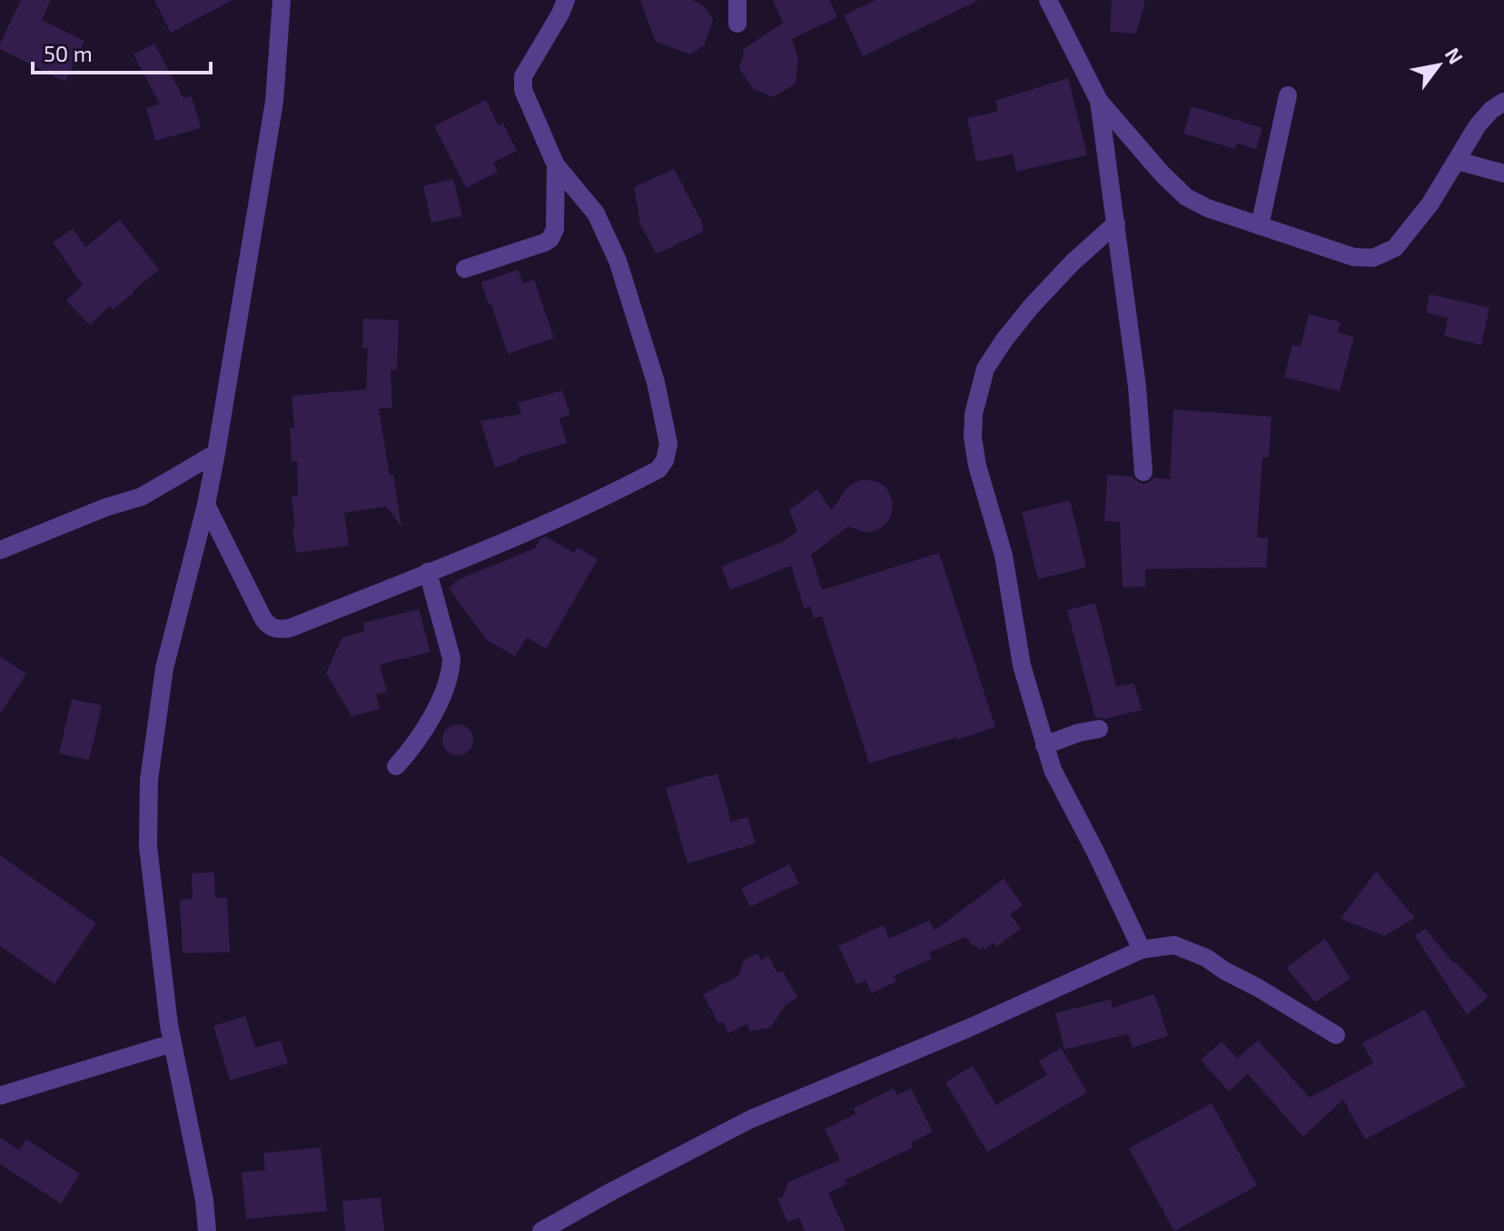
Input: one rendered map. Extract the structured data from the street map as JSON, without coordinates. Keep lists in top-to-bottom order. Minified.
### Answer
{"scale_bar":"50 m","north":"top right"}
